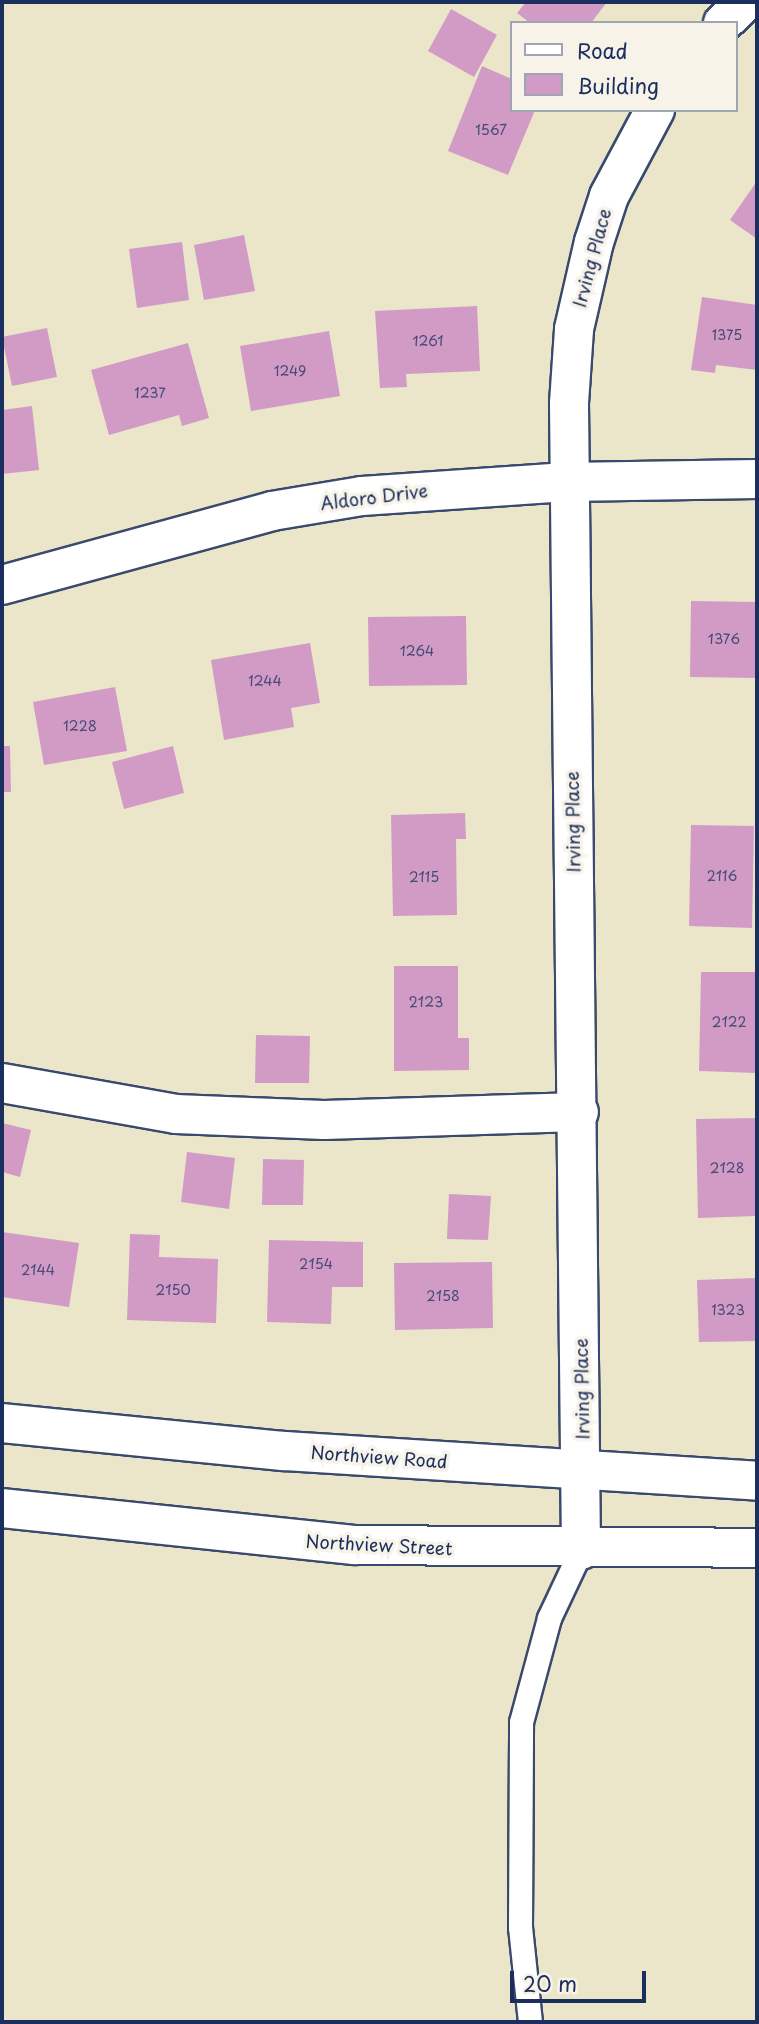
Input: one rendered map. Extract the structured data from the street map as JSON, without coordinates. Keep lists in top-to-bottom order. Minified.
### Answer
{"streets":{"street":["Irving Place","Aldoro Drive","Northview Road","Northview Street"]},"crossings":[["Irving Place","Aldoro Drive"],["Irving Place","Northview Road"],["Irving Place","Northview Street"]],"house_numbers":["1567","1375","1261","1249","1237","1376","1264","1244","1228","2116","2115","2123","2122","2128","2154","2144","2150","2158","1323"],"legend":["Road","Building"],"scale_bar":"20 m"}
